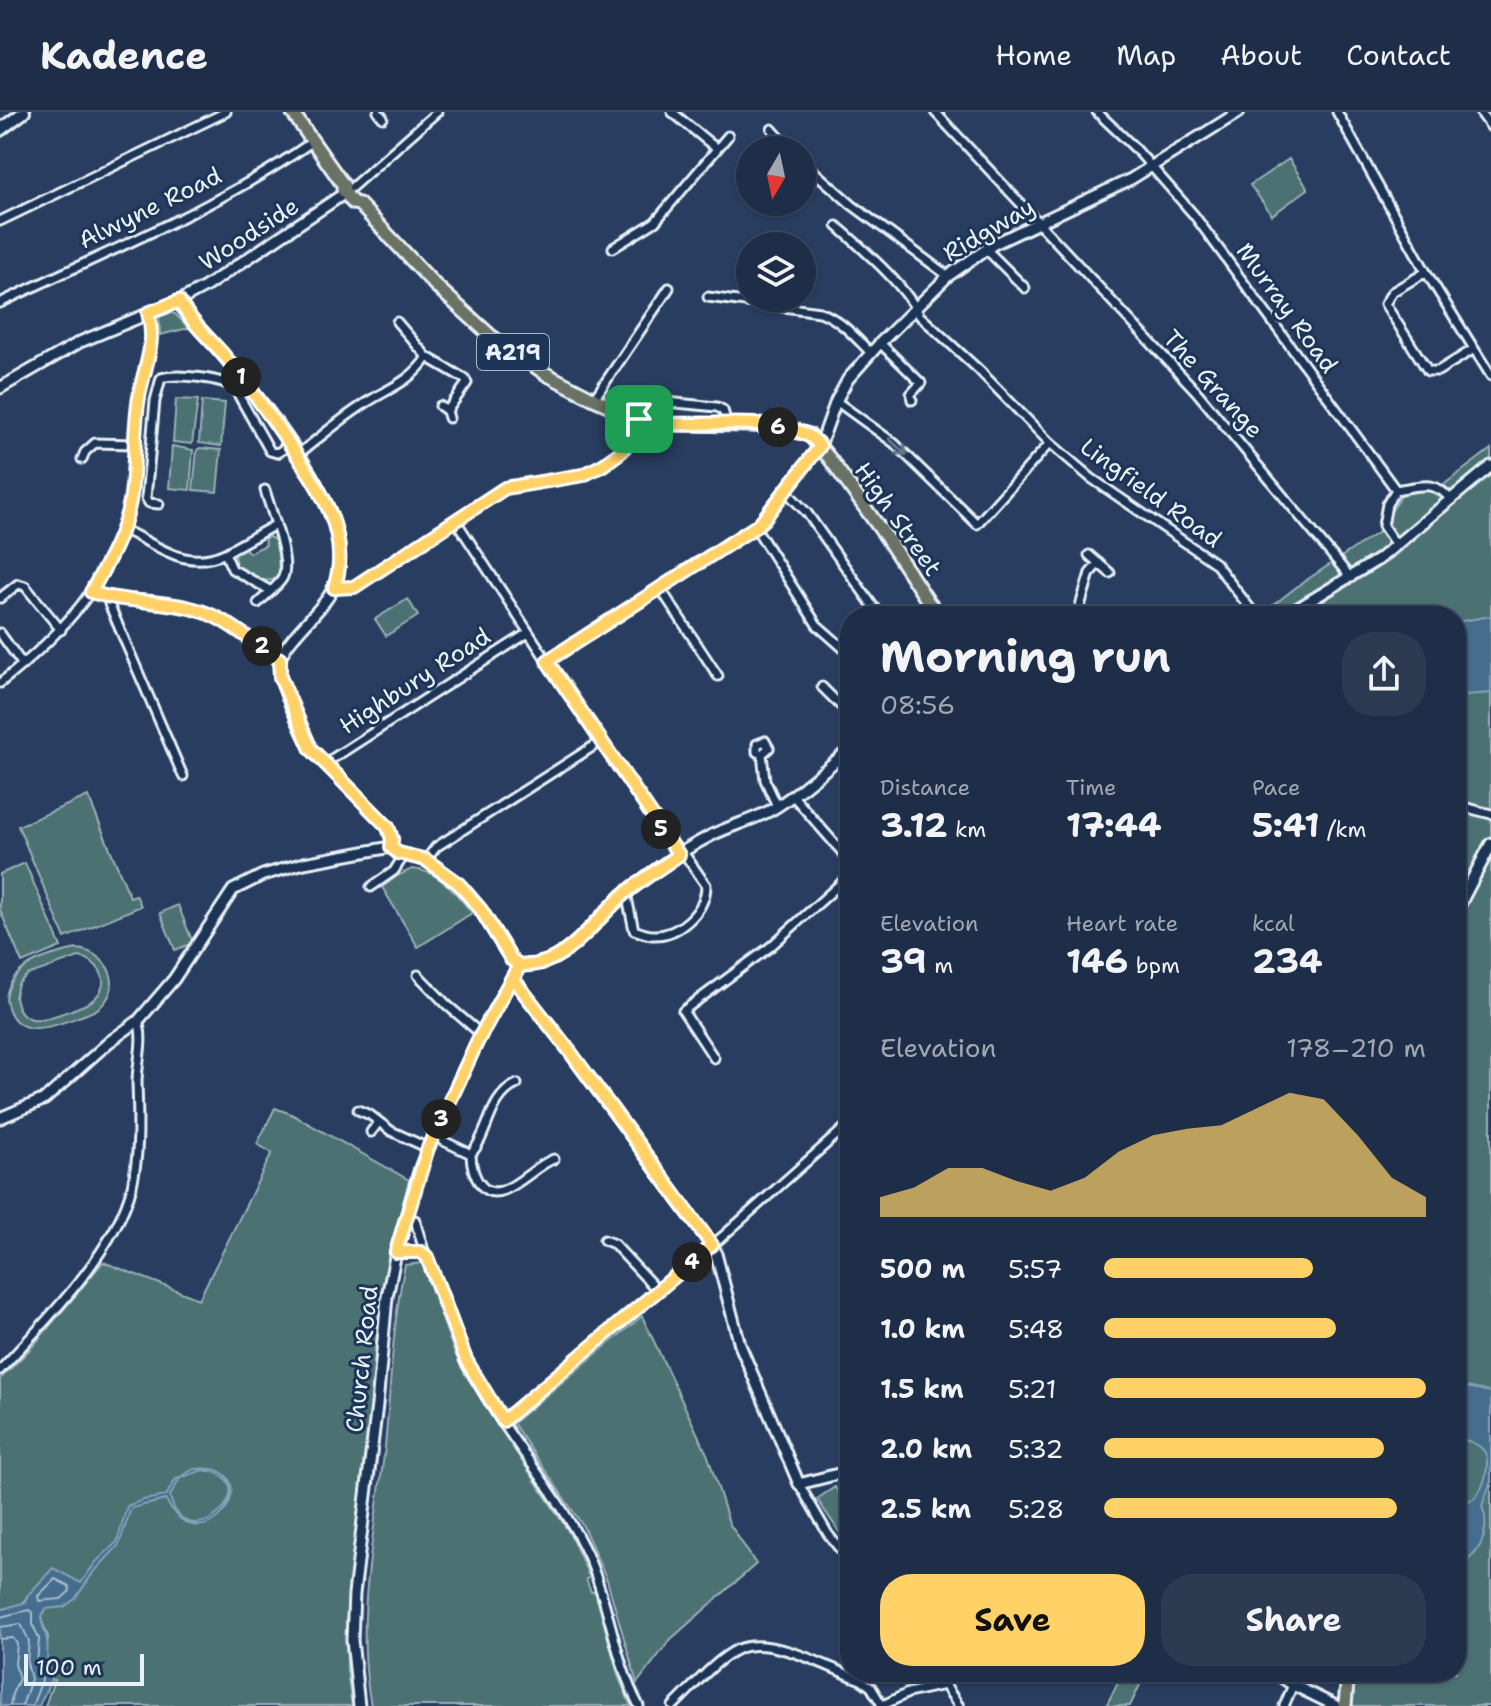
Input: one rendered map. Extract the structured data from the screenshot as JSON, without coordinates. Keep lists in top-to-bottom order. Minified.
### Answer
{"streets":{"main road":["A219","High Street"],"street":["Alwyne Road","Ridgway","Woodside","Murray Road","The Grange","Lingfield Road","Highbury Road","Church Road"]},"crossings":[["Alwyne Road","A219"],["Ridgway","Murray Road"],["Ridgway","A219"],["Ridgway","The Grange"],["Ridgway","Lingfield Road"],["Ridgway","High Street"],["Woodside","A219"],["A219","High Street"]],"scale_bar":"100 m","north":"bottom","page":{"header":"Kadence","nav":["Home","Map","About","Contact"],"pins":["1","6","2","5","3","4"],"heading":["Morning run","08:56"],"stats":[["Distance","3.12 km"],["Time","17:44"],["Pace","5:41 /km"],["Elevation","39 m"],["Heart rate","146 bpm"],["kcal","234"]],"chart":["Elevation","178–210 m"],"list":[{"name":"500 m","note":"5:57"},{"name":"1.0 km","note":"5:48"},{"name":"1.5 km","note":"5:21"},{"name":"2.0 km","note":"5:32"},{"name":"2.5 km","note":"5:28"}],"buttons":["Save","Share"],"scale":"100 m"}}
